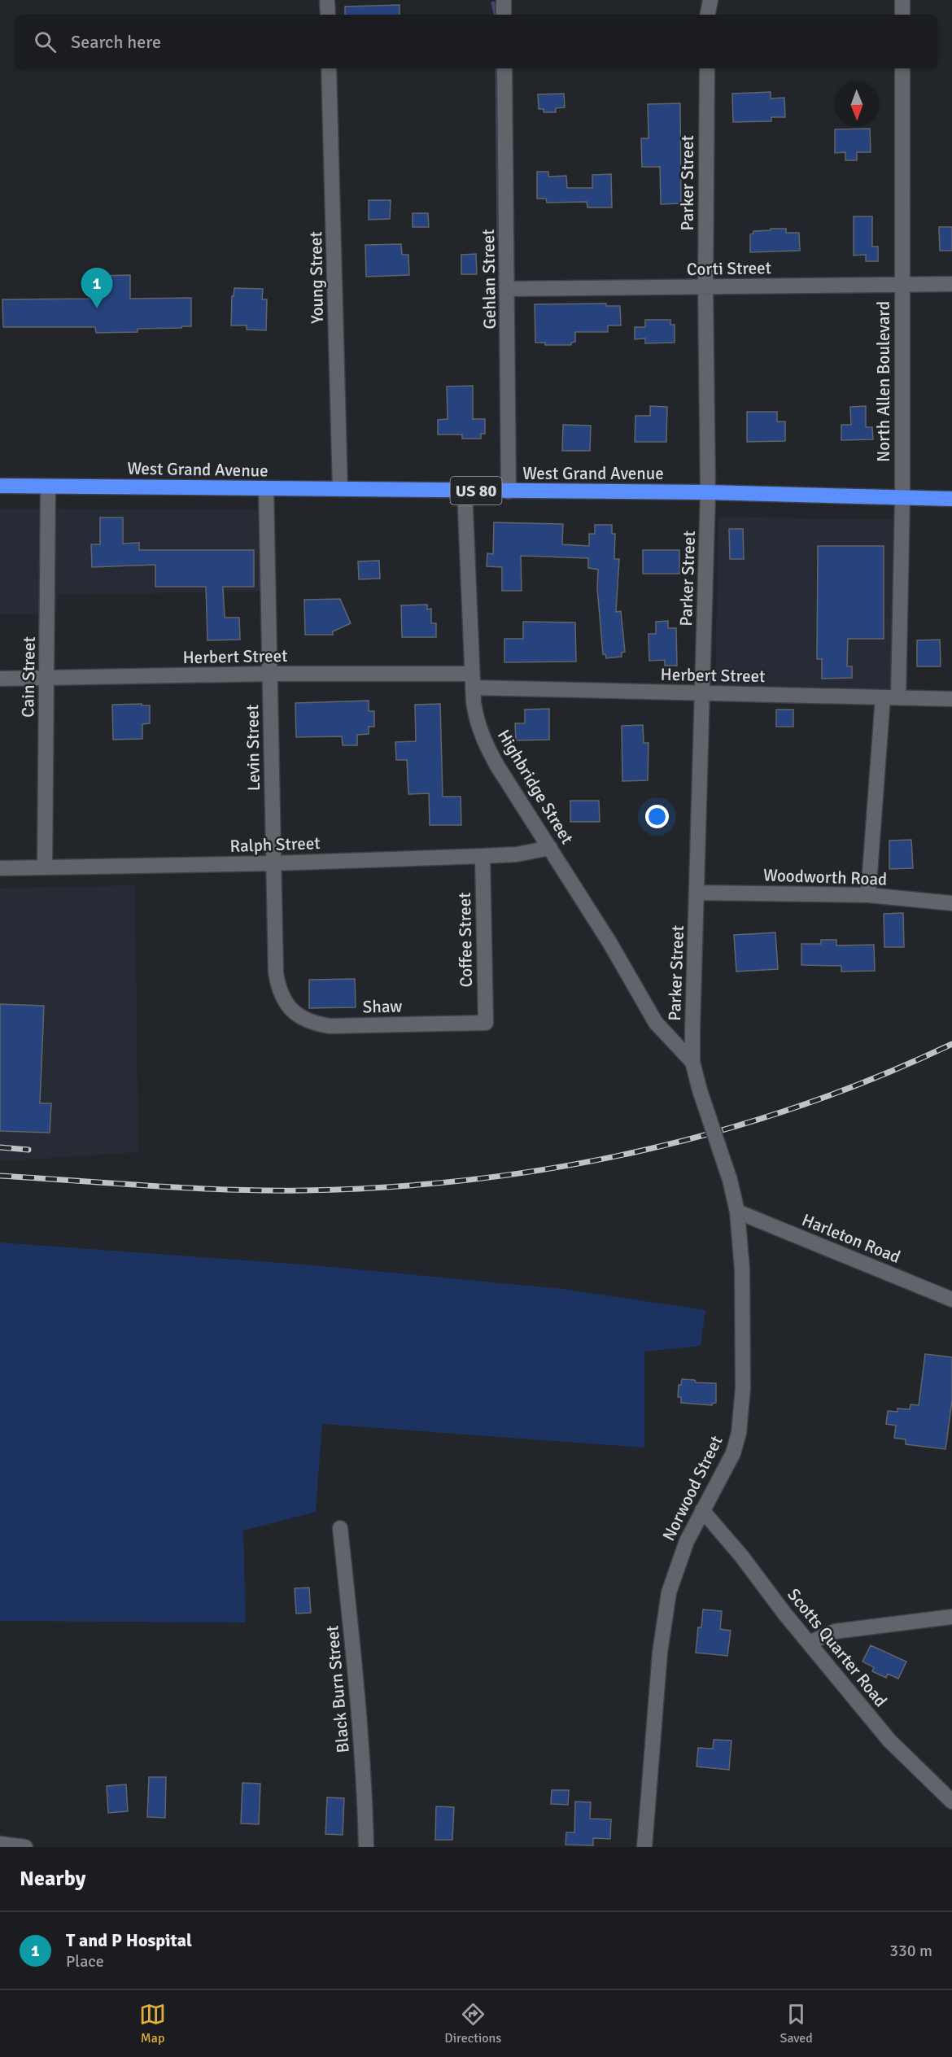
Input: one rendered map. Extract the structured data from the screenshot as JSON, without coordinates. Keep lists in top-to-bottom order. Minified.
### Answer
{"streets":{"highway":["West Grand Avenue","US 80"],"street":["Parker Street","Corti Street","Young Street","Gehlan Street","North Allen Boulevard","Herbert Street","Cain Street","Levin Street","Highbridge Street","Ralph Street","Woodworth Road","Coffee Street","Shaw","Harleton Road","Norwood Street","Scotts Quarter Road","Black Burn Street"]},"crossings":[["Parker Street","Corti Street"],["Parker Street","West Grand Avenue"],["Parker Street","Herbert Street"],["Parker Street","Highbridge Street"],["Parker Street","Woodworth Road"],["Parker Street","Norwood Street"],["Corti Street","Gehlan Street"],["Corti Street","North Allen Boulevard"],["Young Street","West Grand Avenue"],["Gehlan Street","West Grand Avenue"],["North Allen Boulevard","West Grand Avenue"],["North Allen Boulevard","Herbert Street"],["West Grand Avenue","Cain Street"],["West Grand Avenue","Levin Street"],["West Grand Avenue","Highbridge Street"],["Herbert Street","Cain Street"],["Herbert Street","Levin Street"],["Herbert Street","Highbridge Street"],["Cain Street","Ralph Street"],["Levin Street","Ralph Street"],["Levin Street","Shaw"],["Highbridge Street","Ralph Street"],["Ralph Street","Coffee Street"],["Coffee Street","Shaw"],["Harleton Road","Norwood Street"],["Norwood Street","Scotts Quarter Road"]],"north":"bottom","page":{"search":"Search here","pins":"1","heading":"Nearby","list":[{"mark":"1","name":"T and P Hospital","note":"Place","value":"330 m"}],"nav":["Map","Directions","Saved"]}}
